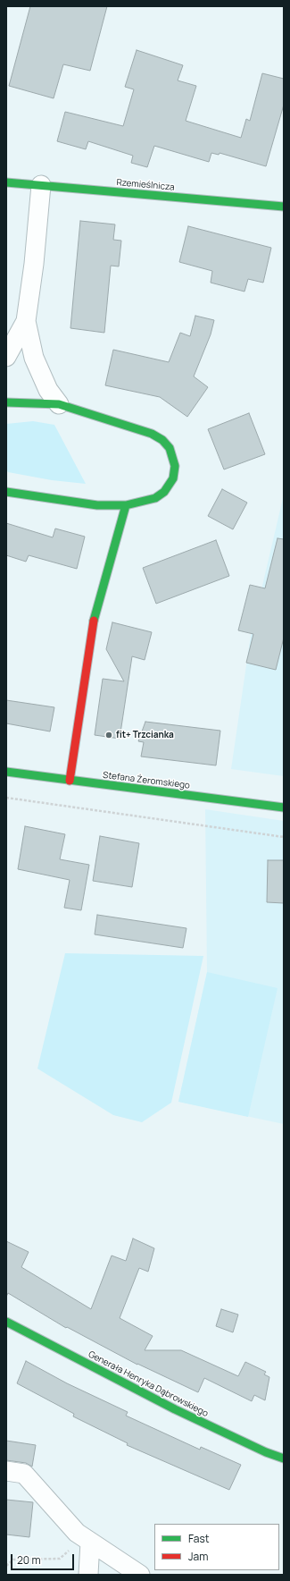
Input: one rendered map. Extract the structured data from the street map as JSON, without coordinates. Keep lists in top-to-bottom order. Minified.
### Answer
{"streets":{"street":["Rzemieślnicza","Stefana Żeromskiego","Generała Henryka Dąbrowskiego"]},"places":["fit+ Trzcianka"],"legend":["Fast","Jam"],"scale_bar":"20 m"}
